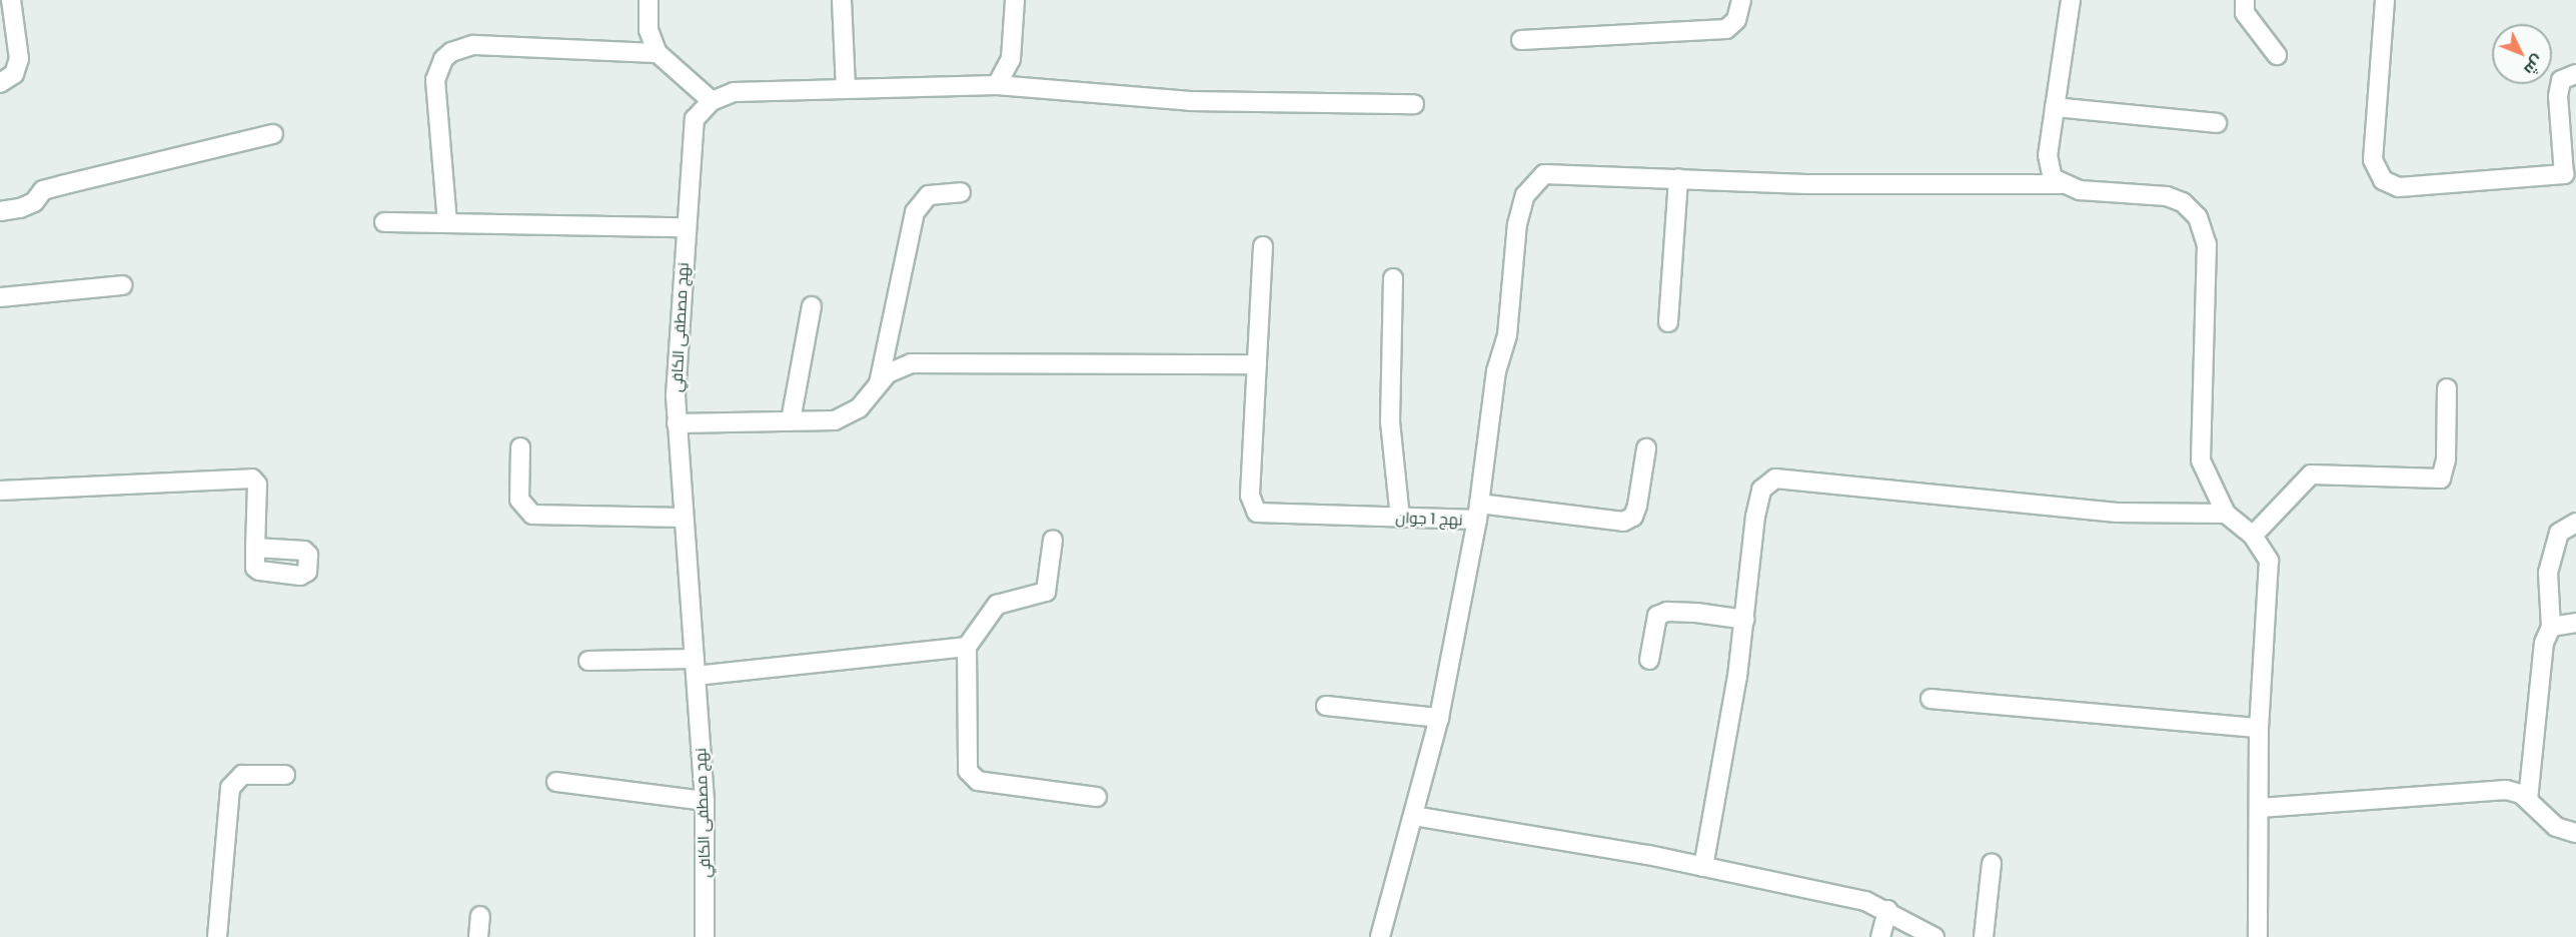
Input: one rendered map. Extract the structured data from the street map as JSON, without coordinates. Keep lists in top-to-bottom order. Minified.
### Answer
{"streets":{"street":["نهج مصطفى الكافي","نهج 1 جوان"]},"north":"bottom right"}
